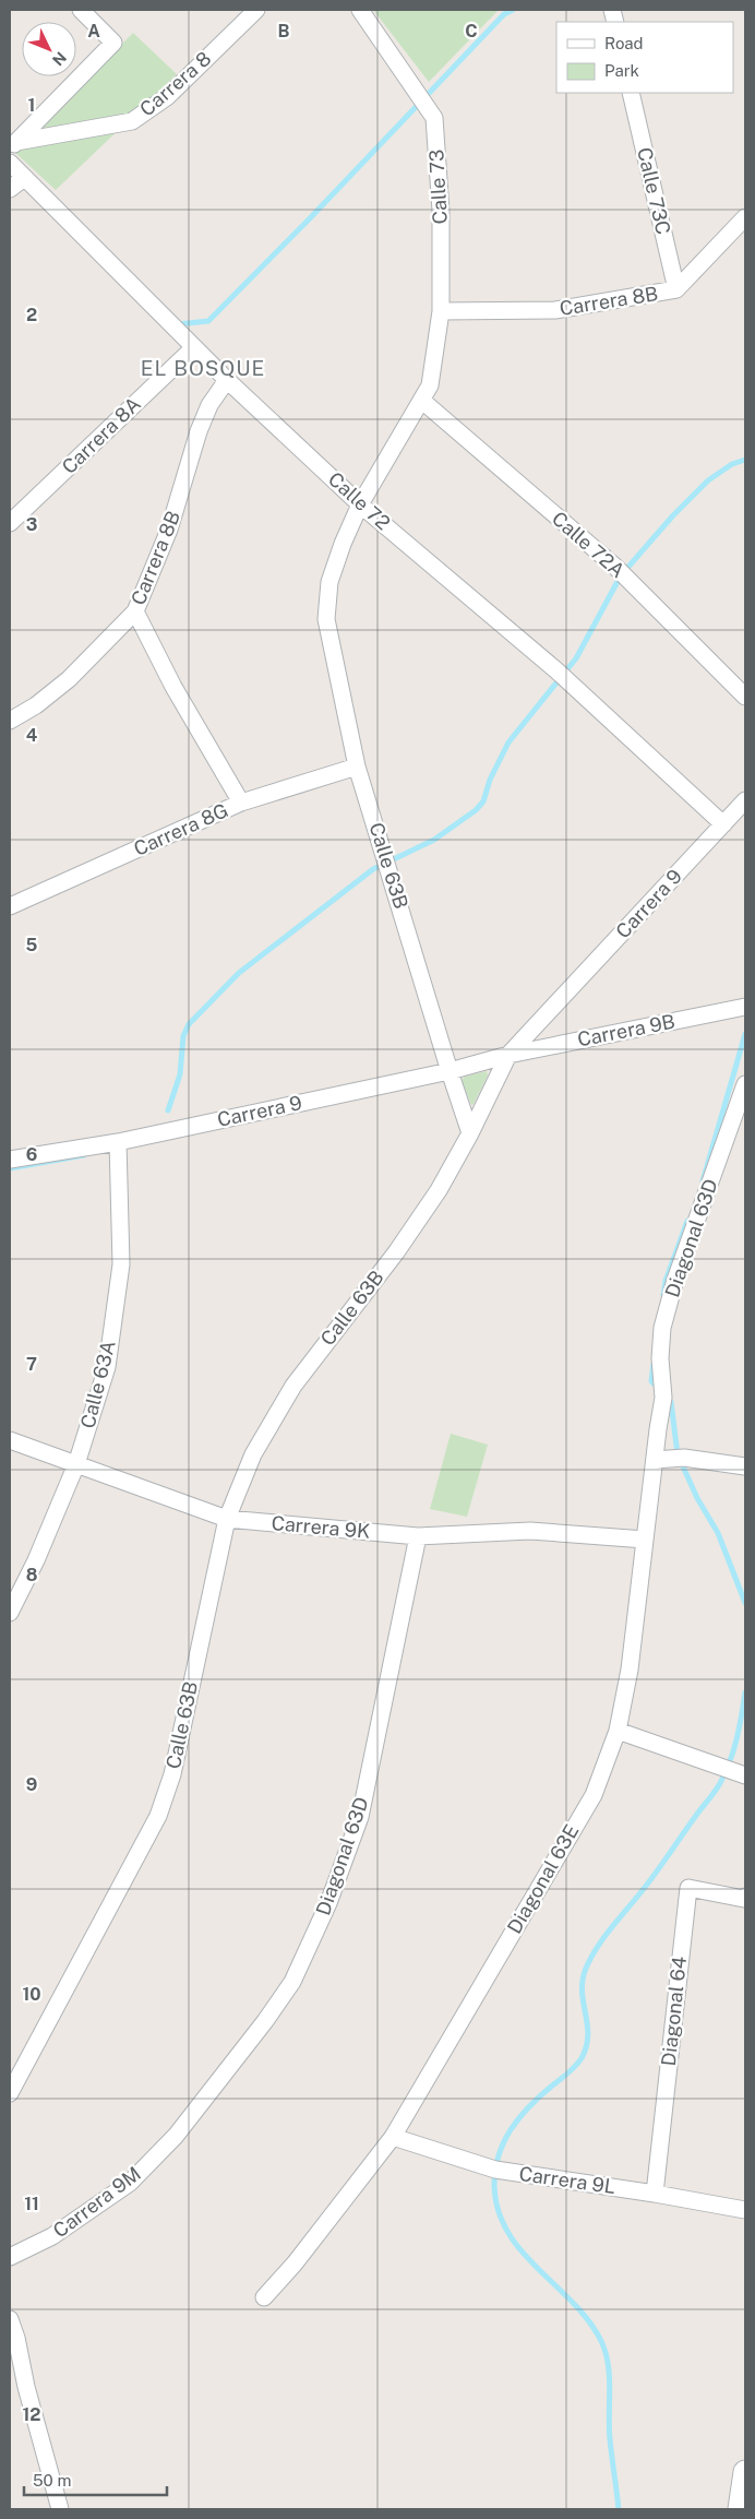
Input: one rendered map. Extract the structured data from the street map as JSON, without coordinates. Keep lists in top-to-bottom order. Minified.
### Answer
{"streets":{"street":["Carrera 8","Calle 73","Calle 73C","Carrera 8B","Carrera 8A","Calle 72","Calle 72A","Carrera 8G","Calle 63B","Carrera 9","Carrera 9B","Diagonal 63D","Calle 63A","Carrera 9K","Diagonal 63E","Diagonal 64","Carrera 9L","Carrera 9M"]},"crossings":[["Calle 73","Carrera 8B"],["Calle 73","Calle 72A"],["Calle 73","Calle 63B"],["Calle 73C","Carrera 8B"],["Carrera 8B","Calle 72"],["Carrera 8A","Calle 72"],["Calle 72","Calle 63B"],["Calle 72","Carrera 9"],["Calle 72A","Calle 63B"],["Carrera 8G","Calle 63B"],["Calle 63B","Carrera 9"],["Calle 63B","Carrera 9K"],["Carrera 9","Carrera 9B"],["Carrera 9","Calle 63A"],["Diagonal 63D","Carrera 9K"],["Diagonal 63D","Diagonal 63E"],["Diagonal 63D","Carrera 9M"],["Calle 63A","Carrera 9K"],["Carrera 9K","Diagonal 63E"],["Diagonal 63E","Carrera 9L"],["Diagonal 64","Carrera 9L"]],"districts":["EL BOSQUE"],"legend":["Road","Park"],"scale_bar":"50 m","north":"bottom right","grid":{"columns":["A","B","C"],"rows":["1","2","3","4","5","6","7","8","9","10","11","12"]}}
